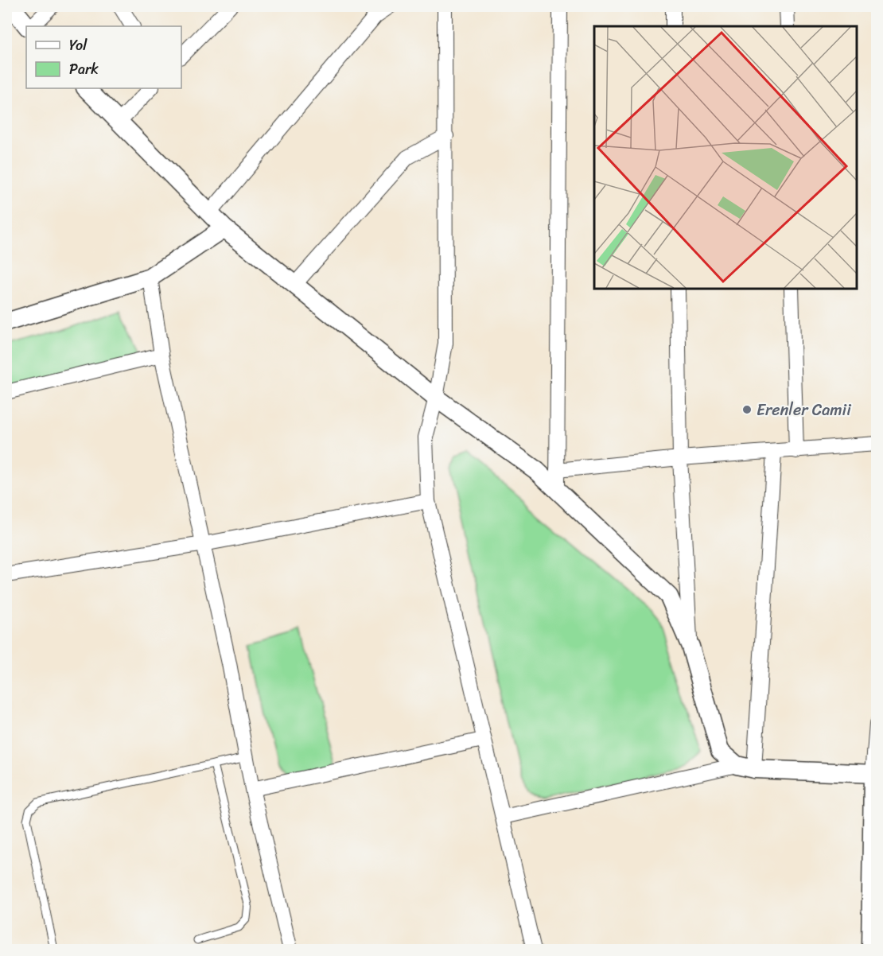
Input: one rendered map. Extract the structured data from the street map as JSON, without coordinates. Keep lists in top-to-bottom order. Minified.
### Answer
{"places":["Erenler Camii"],"legend":["Yol","Park"]}
